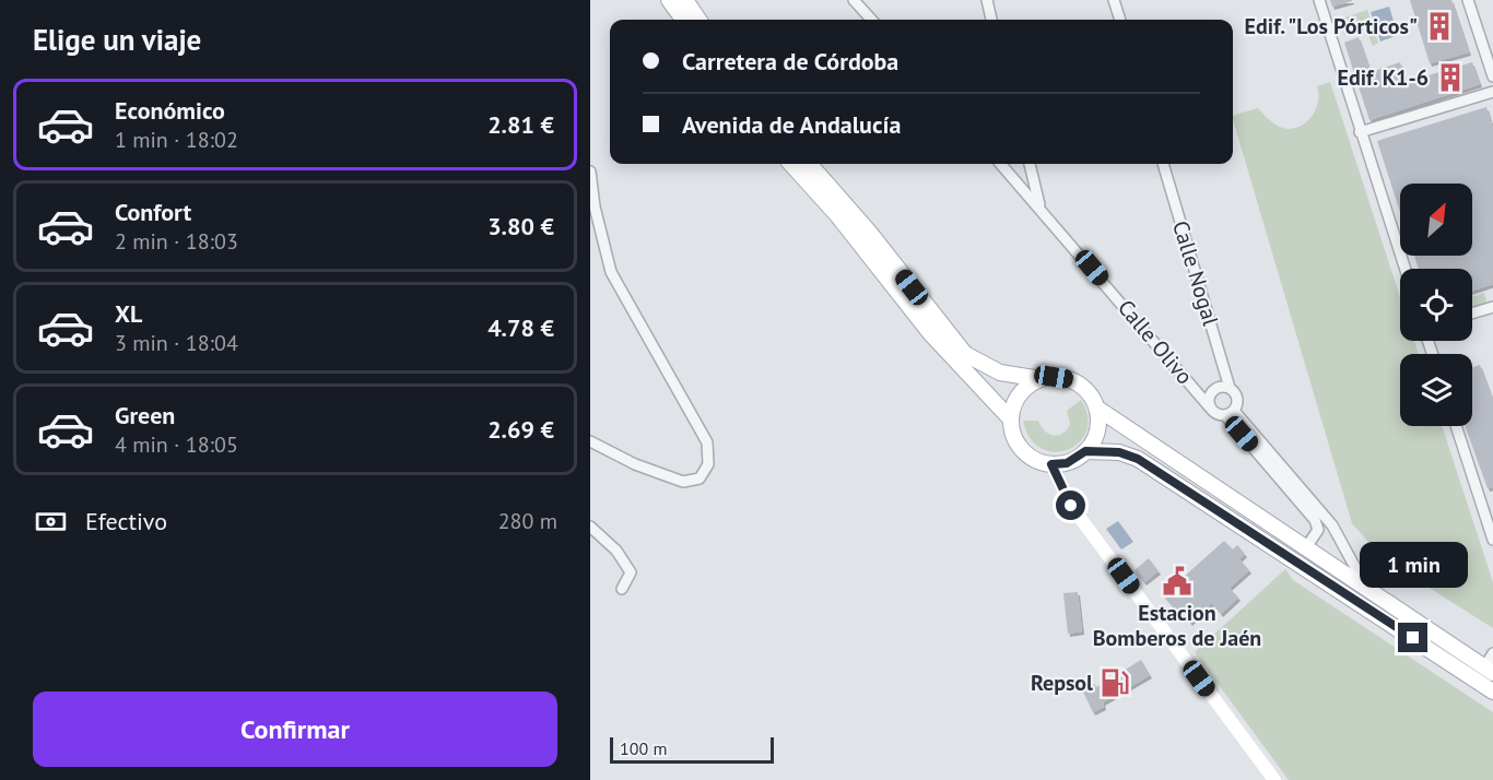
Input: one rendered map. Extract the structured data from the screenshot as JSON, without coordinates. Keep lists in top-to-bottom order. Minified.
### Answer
{"streets":{"street":["Calle Nogal","Calle Olivo"]},"crossings":[["Calle Nogal","Calle Olivo"]],"places":{"building":["Edif. \"Los Pórticos\"","Edif. K1-6"],"public building":["Estacion Bomberos de Jaén"],"fuel station":["Repsol"]},"scale_bar":"100 m","north":"top right","page":{"heading":"Elige un viaje","banner":["Carretera de Córdoba","Avenida de Andalucía"],"list":[{"name":"Económico","note":"1 min · 18:02","value":"2.81 €"},{"name":"Confort","note":"2 min · 18:03","value":"3.80 €"},{"name":"XL","note":"3 min · 18:04","value":"4.78 €"},{"name":"Green","note":"4 min · 18:05","value":"2.69 €"}],"pay":["Efectivo","280 m"],"bubble":"1 min","buttons":"Confirmar","scale":"100 m"}}
